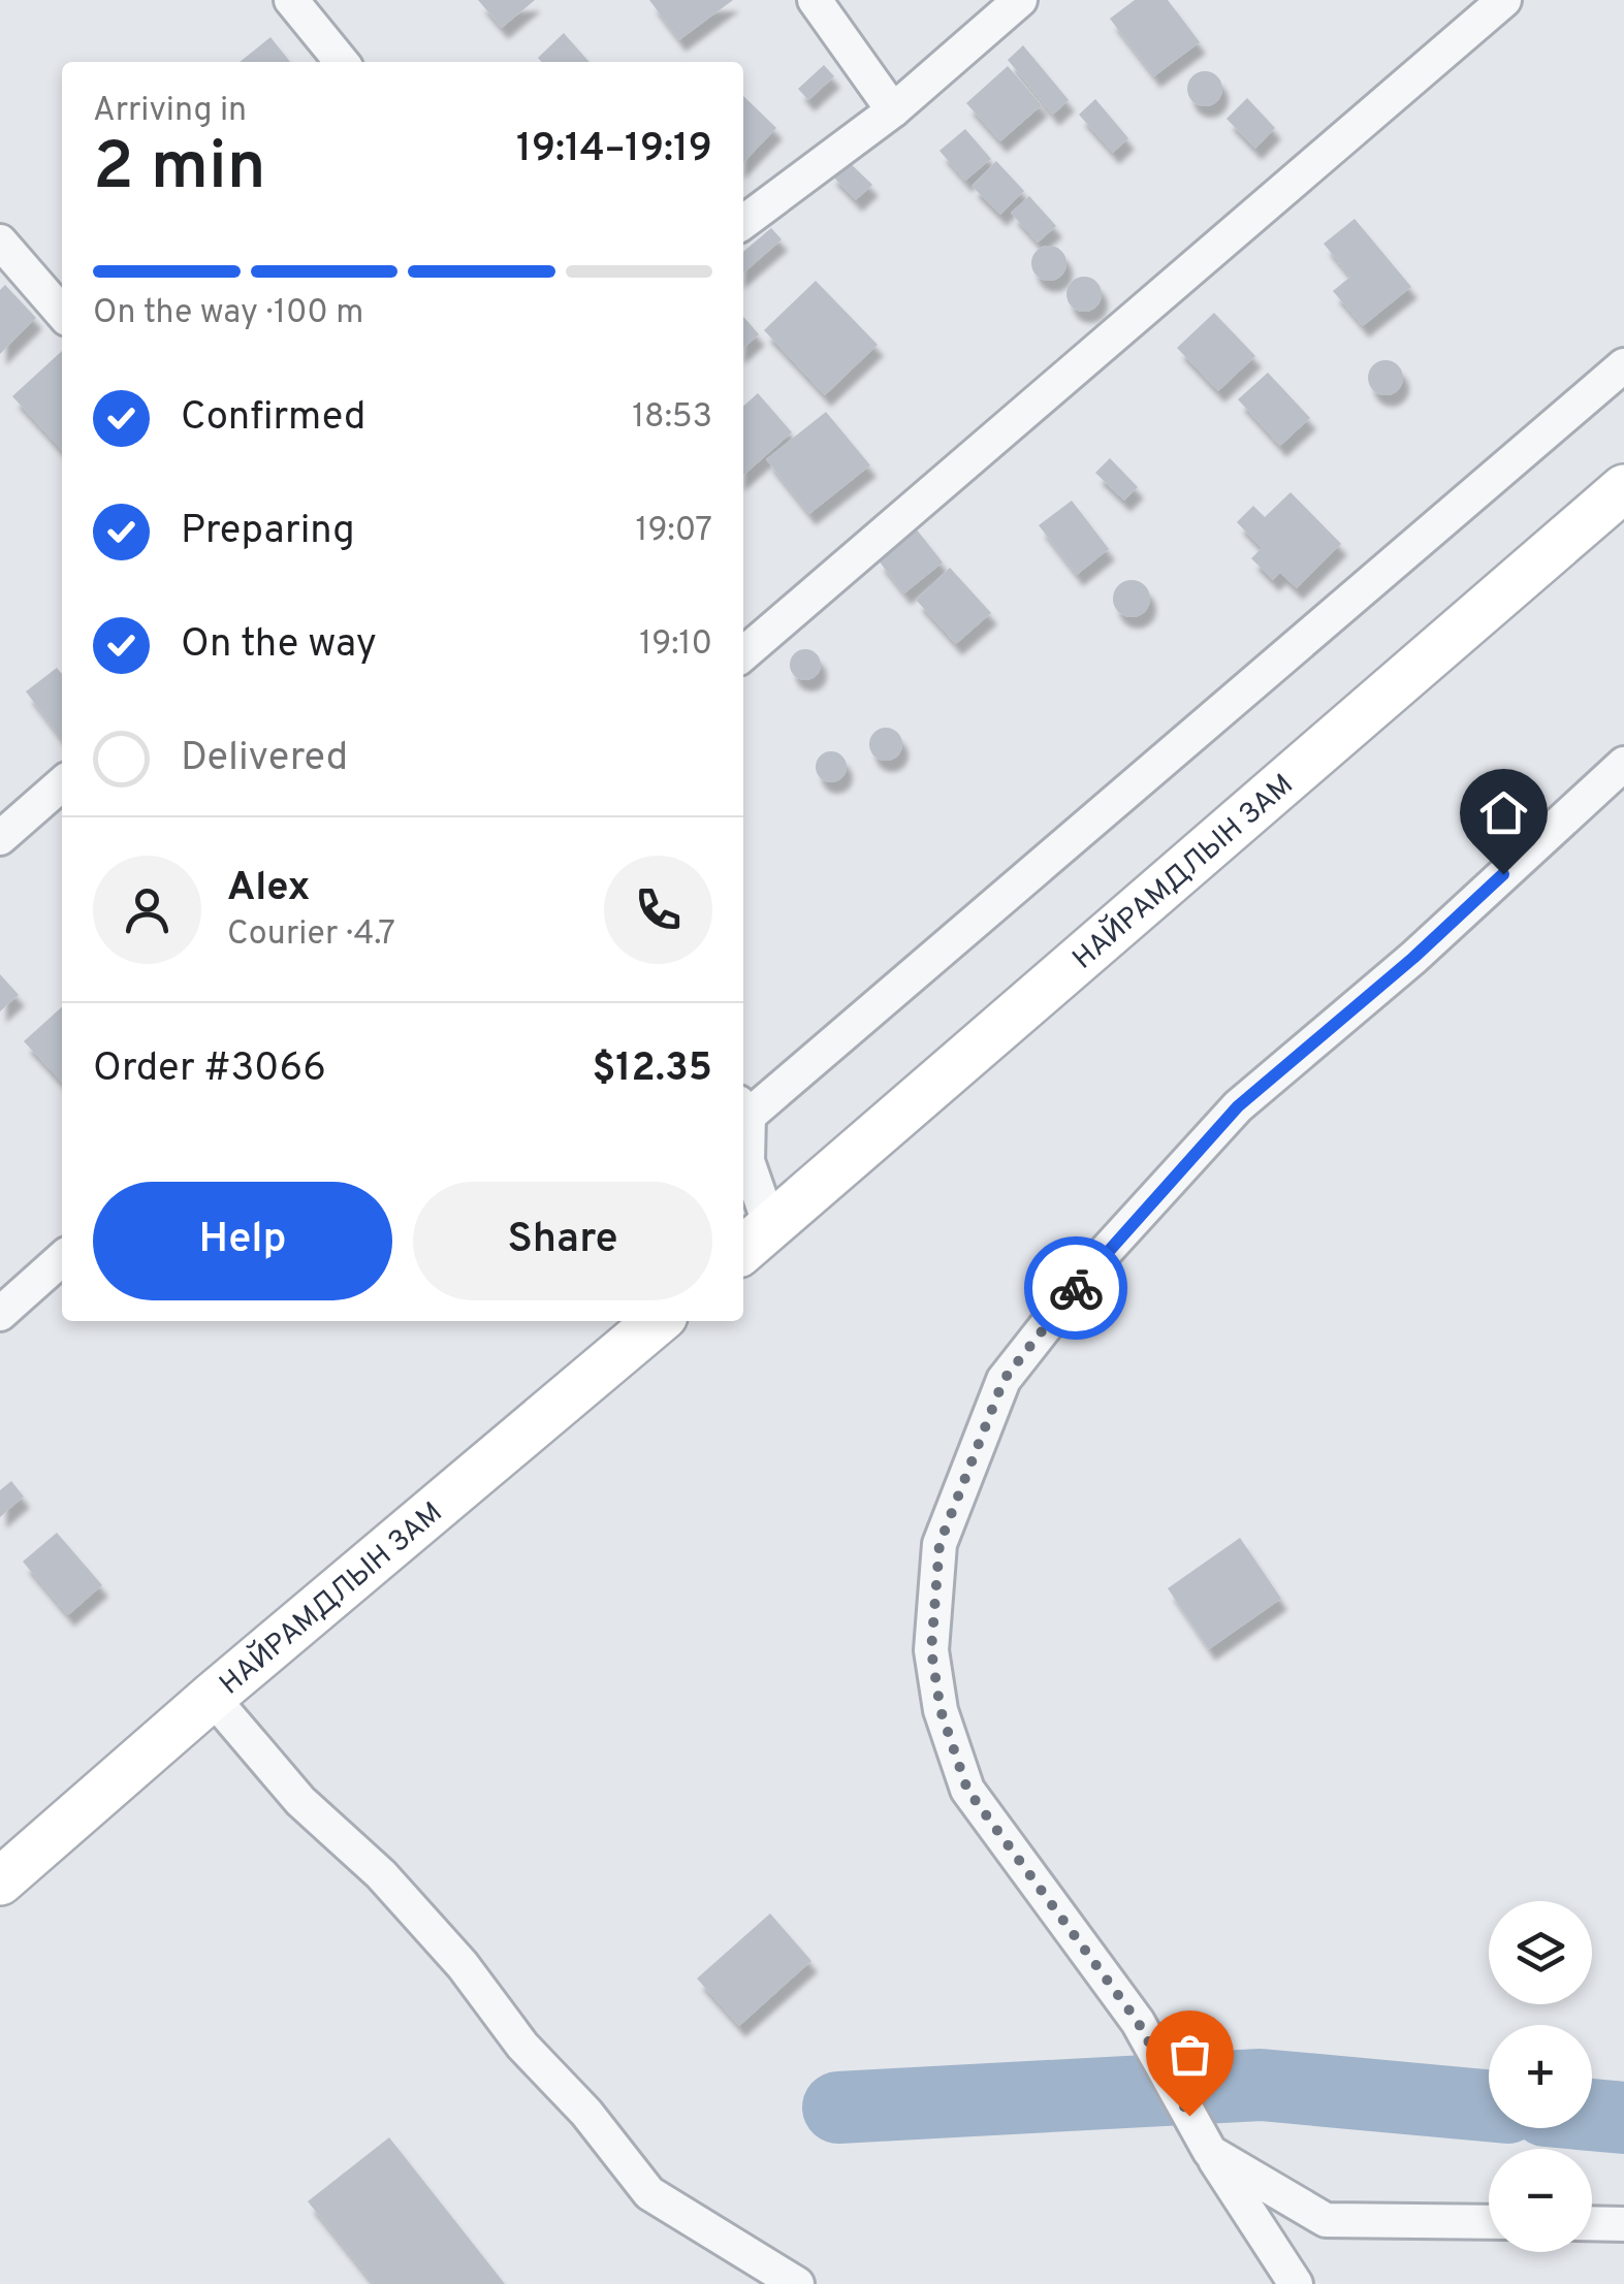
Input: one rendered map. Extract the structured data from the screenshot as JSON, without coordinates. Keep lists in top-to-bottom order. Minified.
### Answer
{"streets":{"main road":["НАЙРАМДЛЫН ЗАМ"]},"page":{"heading":["2 min","Arriving in","19:14–19:19"],"panel":["Alex","Courier · 4.7","Order #3066","$12.35"],"bar":"On the way · 100 m","list":[["Confirmed","18:53"],["Preparing","19:07"],["On the way","19:10"],"Delivered"],"buttons":["Help","Share"],"map_buttons":["+","−"]}}
